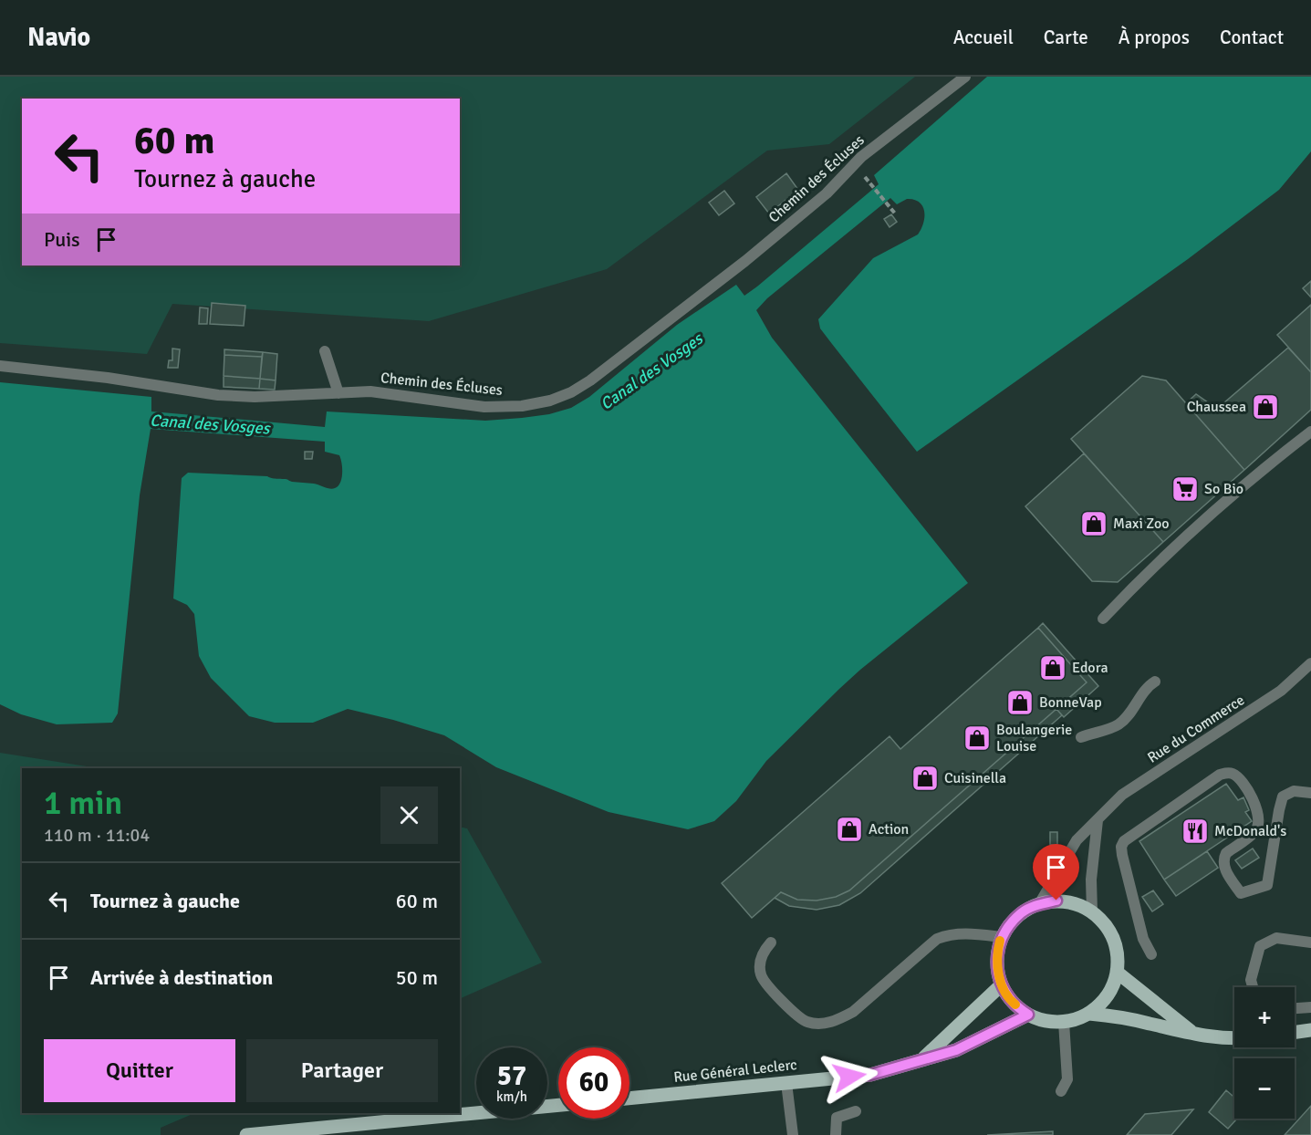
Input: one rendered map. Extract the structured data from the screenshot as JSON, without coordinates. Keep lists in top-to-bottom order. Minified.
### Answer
{"streets":{"main road":["Rue Général Leclerc"],"street":["Chemin des Écluses","Rue du Commerce"]},"crossings":[["Rue du Commerce","Rue Général Leclerc"]],"water":["Canal des Vosges"],"places":{"shop":["Chaussea","Maxi Zoo","Edora","BonneVap","Boulangerie Louise","Cuisinella","Action"],"supermarket":["So Bio"],"restaurant":["McDonald's"]},"page":{"header":"Navio","nav":["Accueil","Carte","À propos","Contact"],"turn":["60 m","Tournez à gauche"],"then":"Puis","heading":["1 min","110 m · 11:04"],"list":[{"name":"Tournez à gauche","value":"60 m"},{"name":"Arrivée à destination","value":"50 m"}],"map_buttons":["+","−"],"buttons":["Quitter","Partager"],"speed":"57 km/h","limit":"60"}}
